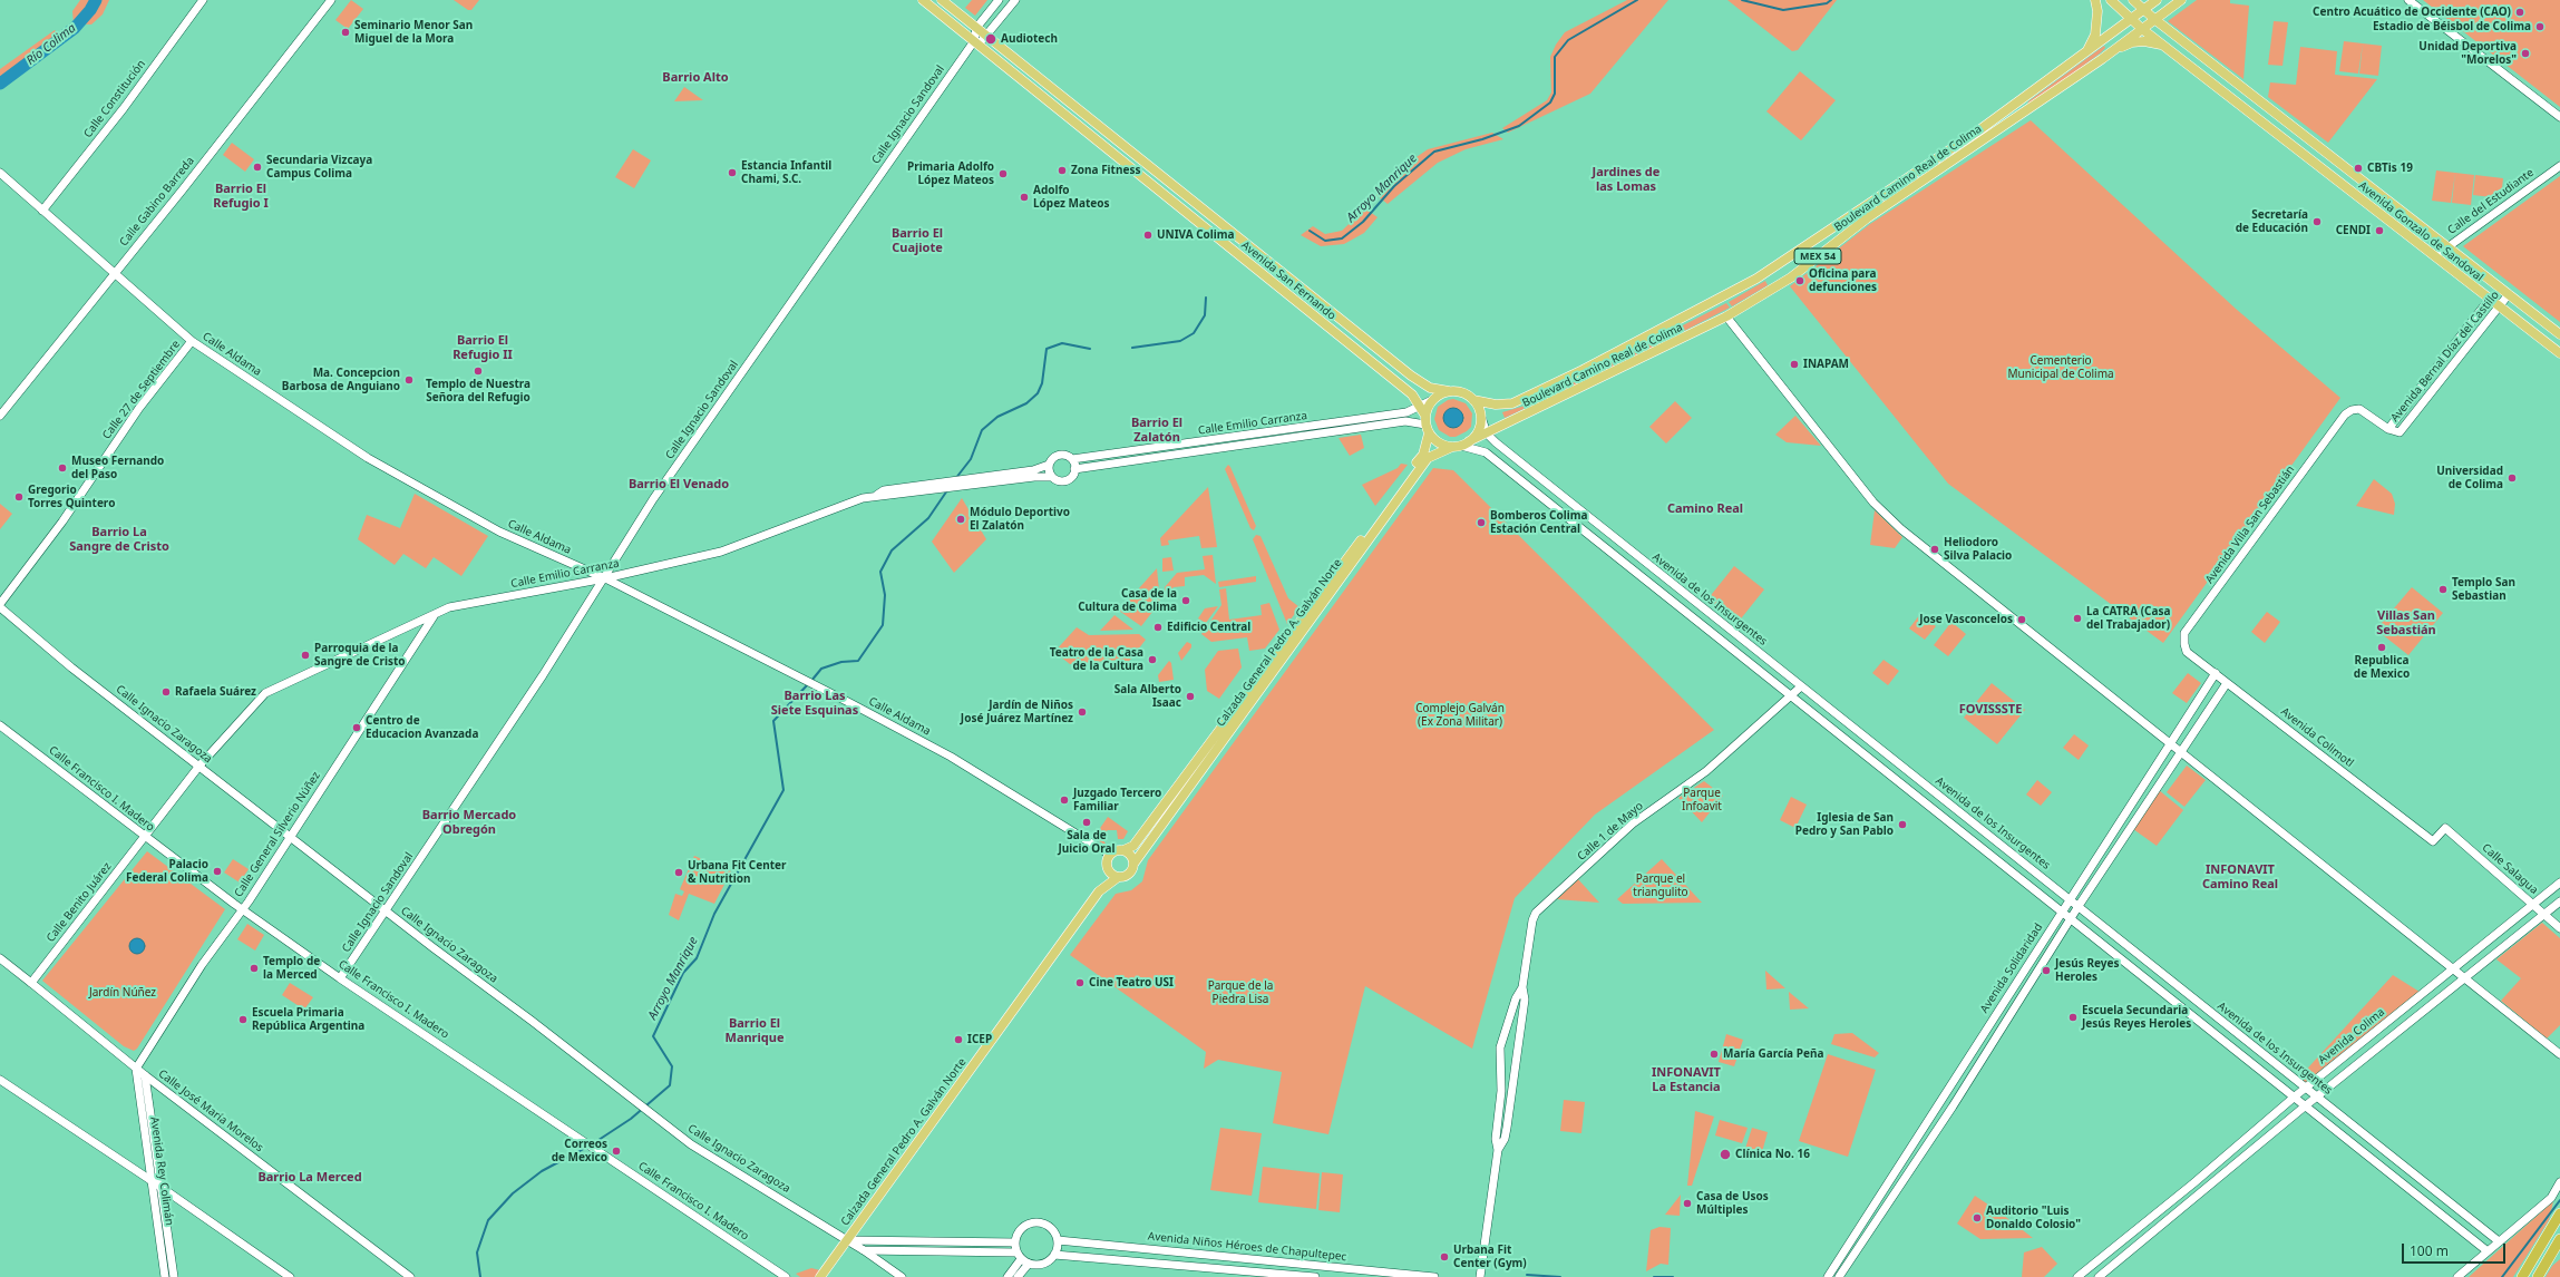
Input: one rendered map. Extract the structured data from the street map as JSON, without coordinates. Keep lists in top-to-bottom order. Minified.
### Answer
{"streets":{"main road":["Boulevard Camino Real de Colima","Avenida Gonzalo de Sandoval","MEX 54","Avenida San Fernando","Calzada General Pedro A. Galván Norte"],"street":["Calle Constitución","Calle Ignacio Sandoval","Calle Gabino Barreda","Calle del Estudiante","Calle Aldama","Avenida Bernal Díaz del Castillo","Calle 27 de Septiembre","Calle Emilio Carranza","Avenida Villa San Sebastián","Avenida de los Insurgentes","Calle Ignacio Zaragoza","Avenida Colimotl","Calle Francisco I. Madero","Calle 1 de Mayo","Calle General Silverio Núñez","Calle Salagua","Calle Benito Juárez","Avenida Solidaridad","Avenida Colima","Calle José María Morelos","Avenida Rey Colimán","Avenida Niños Héroes de Chapultepec"]},"crossings":[["Calle Constitución","Calle Aldama"],["Calle Ignacio Sandoval","Avenida San Fernando"],["Calle Ignacio Sandoval","Calle Aldama"],["Calle Ignacio Sandoval","Calle Emilio Carranza"],["Calle Ignacio Sandoval","Calle Ignacio Zaragoza"],["Calle Ignacio Sandoval","Calle Francisco I. Madero"],["Boulevard Camino Real de Colima","Avenida Gonzalo de Sandoval"],["Boulevard Camino Real de Colima","Avenida San Fernando"],["Boulevard Camino Real de Colima","Calle Emilio Carranza"],["Boulevard Camino Real de Colima","Avenida de los Insurgentes"],["Boulevard Camino Real de Colima","Calzada General Pedro A. Galván Norte"],["Calle Gabino Barreda","Calle Aldama"],["Calle del Estudiante","Avenida Gonzalo de Sandoval"],["Avenida Gonzalo de Sandoval","Avenida Bernal Díaz del Castillo"],["Avenida San Fernando","Calle Emilio Carranza"],["Avenida San Fernando","Calzada General Pedro A. Galván Norte"],["Calle Aldama","Calle 27 de Septiembre"],["Calle Aldama","Calle Emilio Carranza"],["Calle Aldama","Calzada General Pedro A. Galván Norte"],["Avenida Bernal Díaz del Castillo","Avenida Villa San Sebastián"],["Calle 27 de Septiembre","Calle Ignacio Zaragoza"],["Calle Emilio Carranza","Calzada General Pedro A. Galván Norte"],["Calle Emilio Carranza","Calle General Silverio Núñez"],["Calle Emilio Carranza","Calle Benito Juárez"],["Avenida Villa San Sebastián","Avenida Colimotl"],["Avenida de los Insurgentes","Calle 1 de Mayo"],["Avenida de los Insurgentes","Avenida Solidaridad"],["Avenida de los Insurgentes","Avenida Colima"],["Calzada General Pedro A. Galván Norte","Calle Ignacio Zaragoza"],["Calle Ignacio Zaragoza","Calle General Silverio Núñez"],["Calle Ignacio Zaragoza","Calle Benito Juárez"],["Avenida Colimotl","Calle Salagua"],["Avenida Colimotl","Avenida Solidaridad"],["Calle Francisco I. Madero","Calle General Silverio Núñez"],["Calle Francisco I. Madero","Calle Benito Juárez"],["Calle General Silverio Núñez","Calle José María Morelos"],["Calle General Silverio Núñez","Avenida Rey Colimán"],["Calle Salagua","Avenida Colima"],["Calle Benito Juárez","Calle José María Morelos"],["Calle José María Morelos","Avenida Rey Colimán"]],"districts":["Barrio Alto","Jardines de las Lomas","Barrio El Refugio I","Barrio El Cuajiote","Barrio El Refugio II","Barrio El Zalatón","Barrio El Venado","Camino Real","Barrio La Sangre de Cristo","Villas San Sebastián","Barrio Las Siete Esquinas","FOVISSSTE","Barrio Mercado Obregón","INFONAVIT Camino Real","Barrio El Manrique","INFONAVIT La Estancia","Barrio La Merced"],"water":["Río Colima","Arroyo Manrique"],"parks":["Cementerio Municipal de Colima","Complejo Galván (Ex Zona Militar)","Parque Infoavit","Parque el triangulito","Parque de la Piedra Lisa","Jardín Núñez"],"places":["Centro Acuático de Occidente (CAO)","Estadio de Béisbol de Colima","Seminario Menor San Miguel de la Mora","Audiotech","Unidad Deportiva \"Morelos\"","Secundaria Vizcaya Campus Colima","CBTis 19","Zona Fitness","Estancia Infantil Chami, S.C.","Primaria Adolfo López Mateos","Adolfo López Mateos","Secretaría de Educación","CENDI","UNIVA Colima","Oficina para defunciones","INAPAM","Templo de Nuestra Señora del Refugio","Ma. Concepcion Barbosa de Anguiano","Museo Fernando del Paso","Universidad de Colima","Gregorio Torres Quintero","Módulo Deportivo El Zalatón","Bomberos Colima Estación Central","Heliodoro Silva Palacio","Templo San Sebastian","Casa de la Cultura de Colima","La CATRA (Casa del Trabajador)","Jose Vasconcelos","Edificio Central","Republica de Mexico","Parroquia de la Sangre de Cristo","Teatro de la Casa de la Cultura","Rafaela Suárez","Sala Alberto Isaac","Jardín de Niños José Juárez Martínez","Centro de Educacion Avanzada","Juzgado Tercero Familiar","Sala de Juicio Oral","Iglesia de San Pedro y San Pablo","Palacio Federal Colima","Urbana Fit Center & Nutrition","Templo de la Merced","Jesús Reyes Heroles","Cine Teatro USI","Escuela Secundaria Jesús Reyes Heroles","Escuela Primaria República Argentina","ICEP","María García Peña","Correos de Mexico","Clínica No. 16","Casa de Usos Múltiples","Auditorio \"Luis Donaldo Colosio\"","Urbana Fit Center (Gym)"],"scale_bar":"100 m"}
